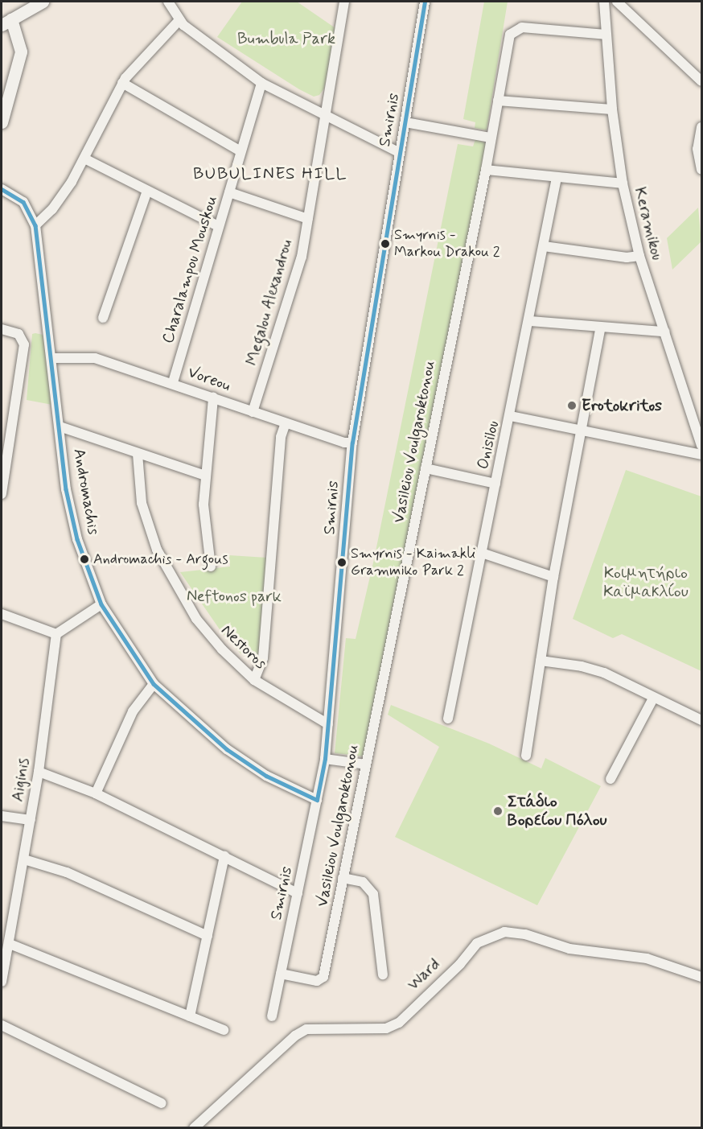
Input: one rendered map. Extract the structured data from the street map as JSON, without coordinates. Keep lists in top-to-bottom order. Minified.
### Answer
{"streets":{"street":["Smirnis","Keramikou","Charalampou Mouskou","Megalou Alexandrou","Voreou","Vasileiou Voulgaroktonou","Onisilou","Andromachis","Nestoros","Aiginis","Ward"]},"crossings":[["Smirnis","Voreou"],["Smirnis","Vasileiou Voulgaroktonou"],["Smirnis","Andromachis"],["Smirnis","Nestoros"],["Keramikou","Vasileiou Voulgaroktonou"],["Charalampou Mouskou","Voreou"],["Megalou Alexandrou","Voreou"],["Voreou","Andromachis"]],"districts":["BUBULINES HILL"],"parks":["Bumbula Park","Κοιμητήριο Καϊμακλίου","Neftonos park"],"places":["Smyrnis - Markou Drakou 2","Erotokritos","Andromachis - Argous","Smyrnis - Kaimakli Grammiko Park 2","Στάδιο Βορείου Πόλου"]}
